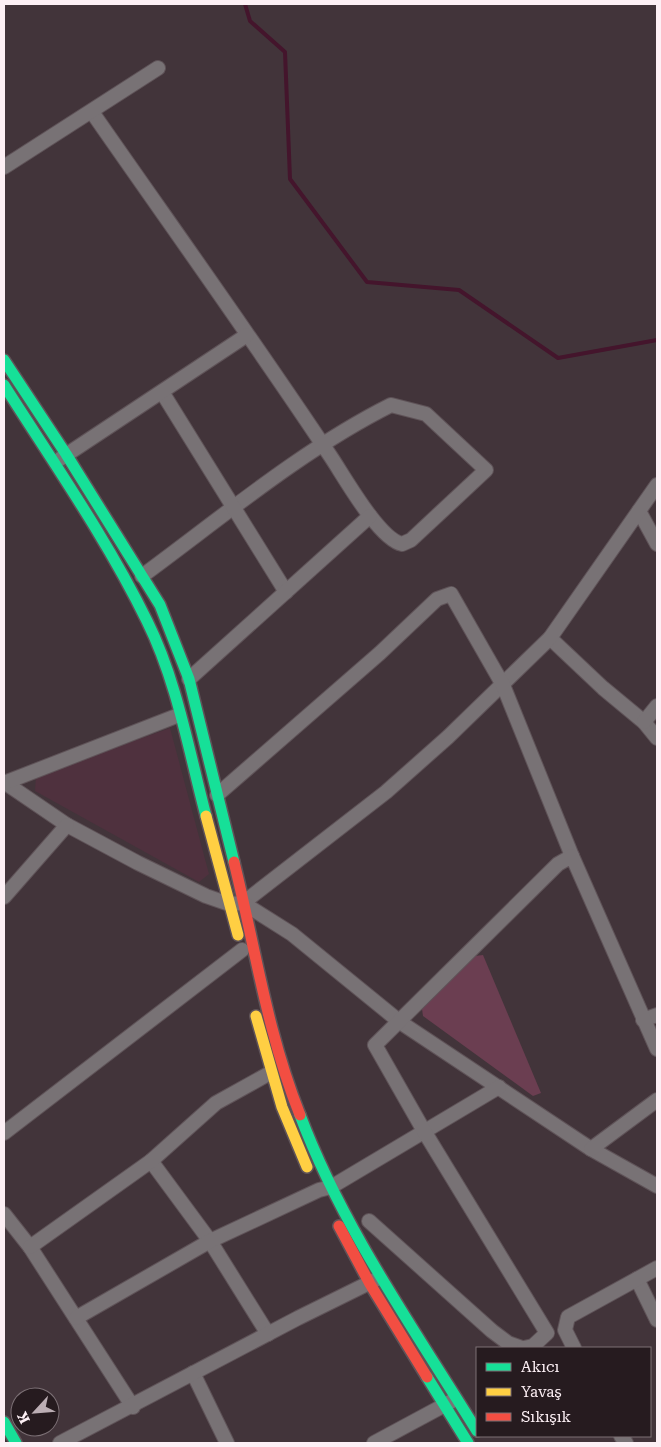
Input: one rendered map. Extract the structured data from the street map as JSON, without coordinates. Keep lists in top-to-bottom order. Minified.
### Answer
{"legend":["Akıcı","Yavaş","Sıkışık"],"north":"bottom left"}
